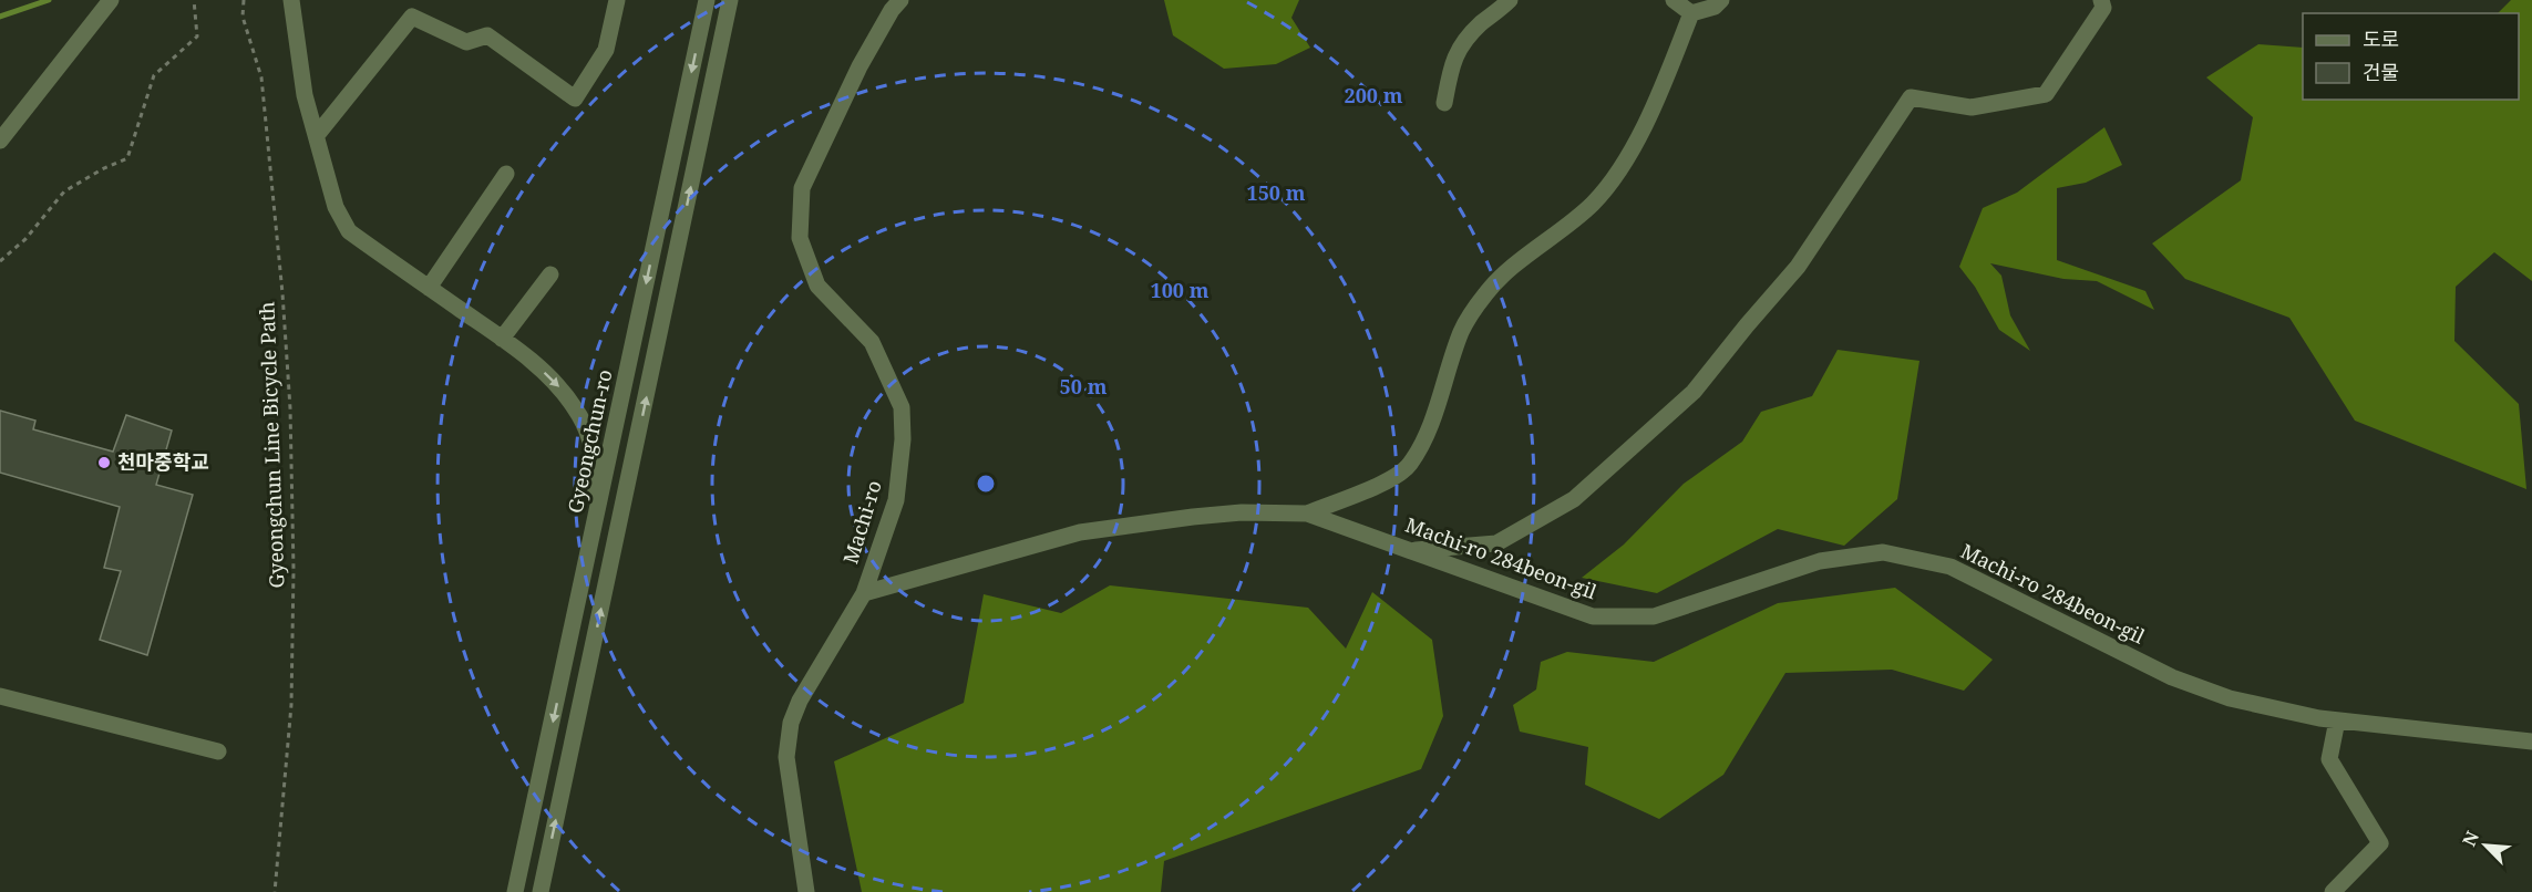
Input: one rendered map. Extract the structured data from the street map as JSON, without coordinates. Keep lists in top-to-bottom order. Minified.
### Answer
{"streets":{"street":["Gyeongchun-ro","Machi-ro","Machi-ro 284beon-gil"],"path":["Gyeongchun Line Bicycle Path"]},"crossings":[["Machi-ro","Machi-ro 284beon-gil"]],"places":["천마중학교"],"legend":["도로","건물"],"north":"top left","rings":["200 m","150 m","100 m","50 m"]}
